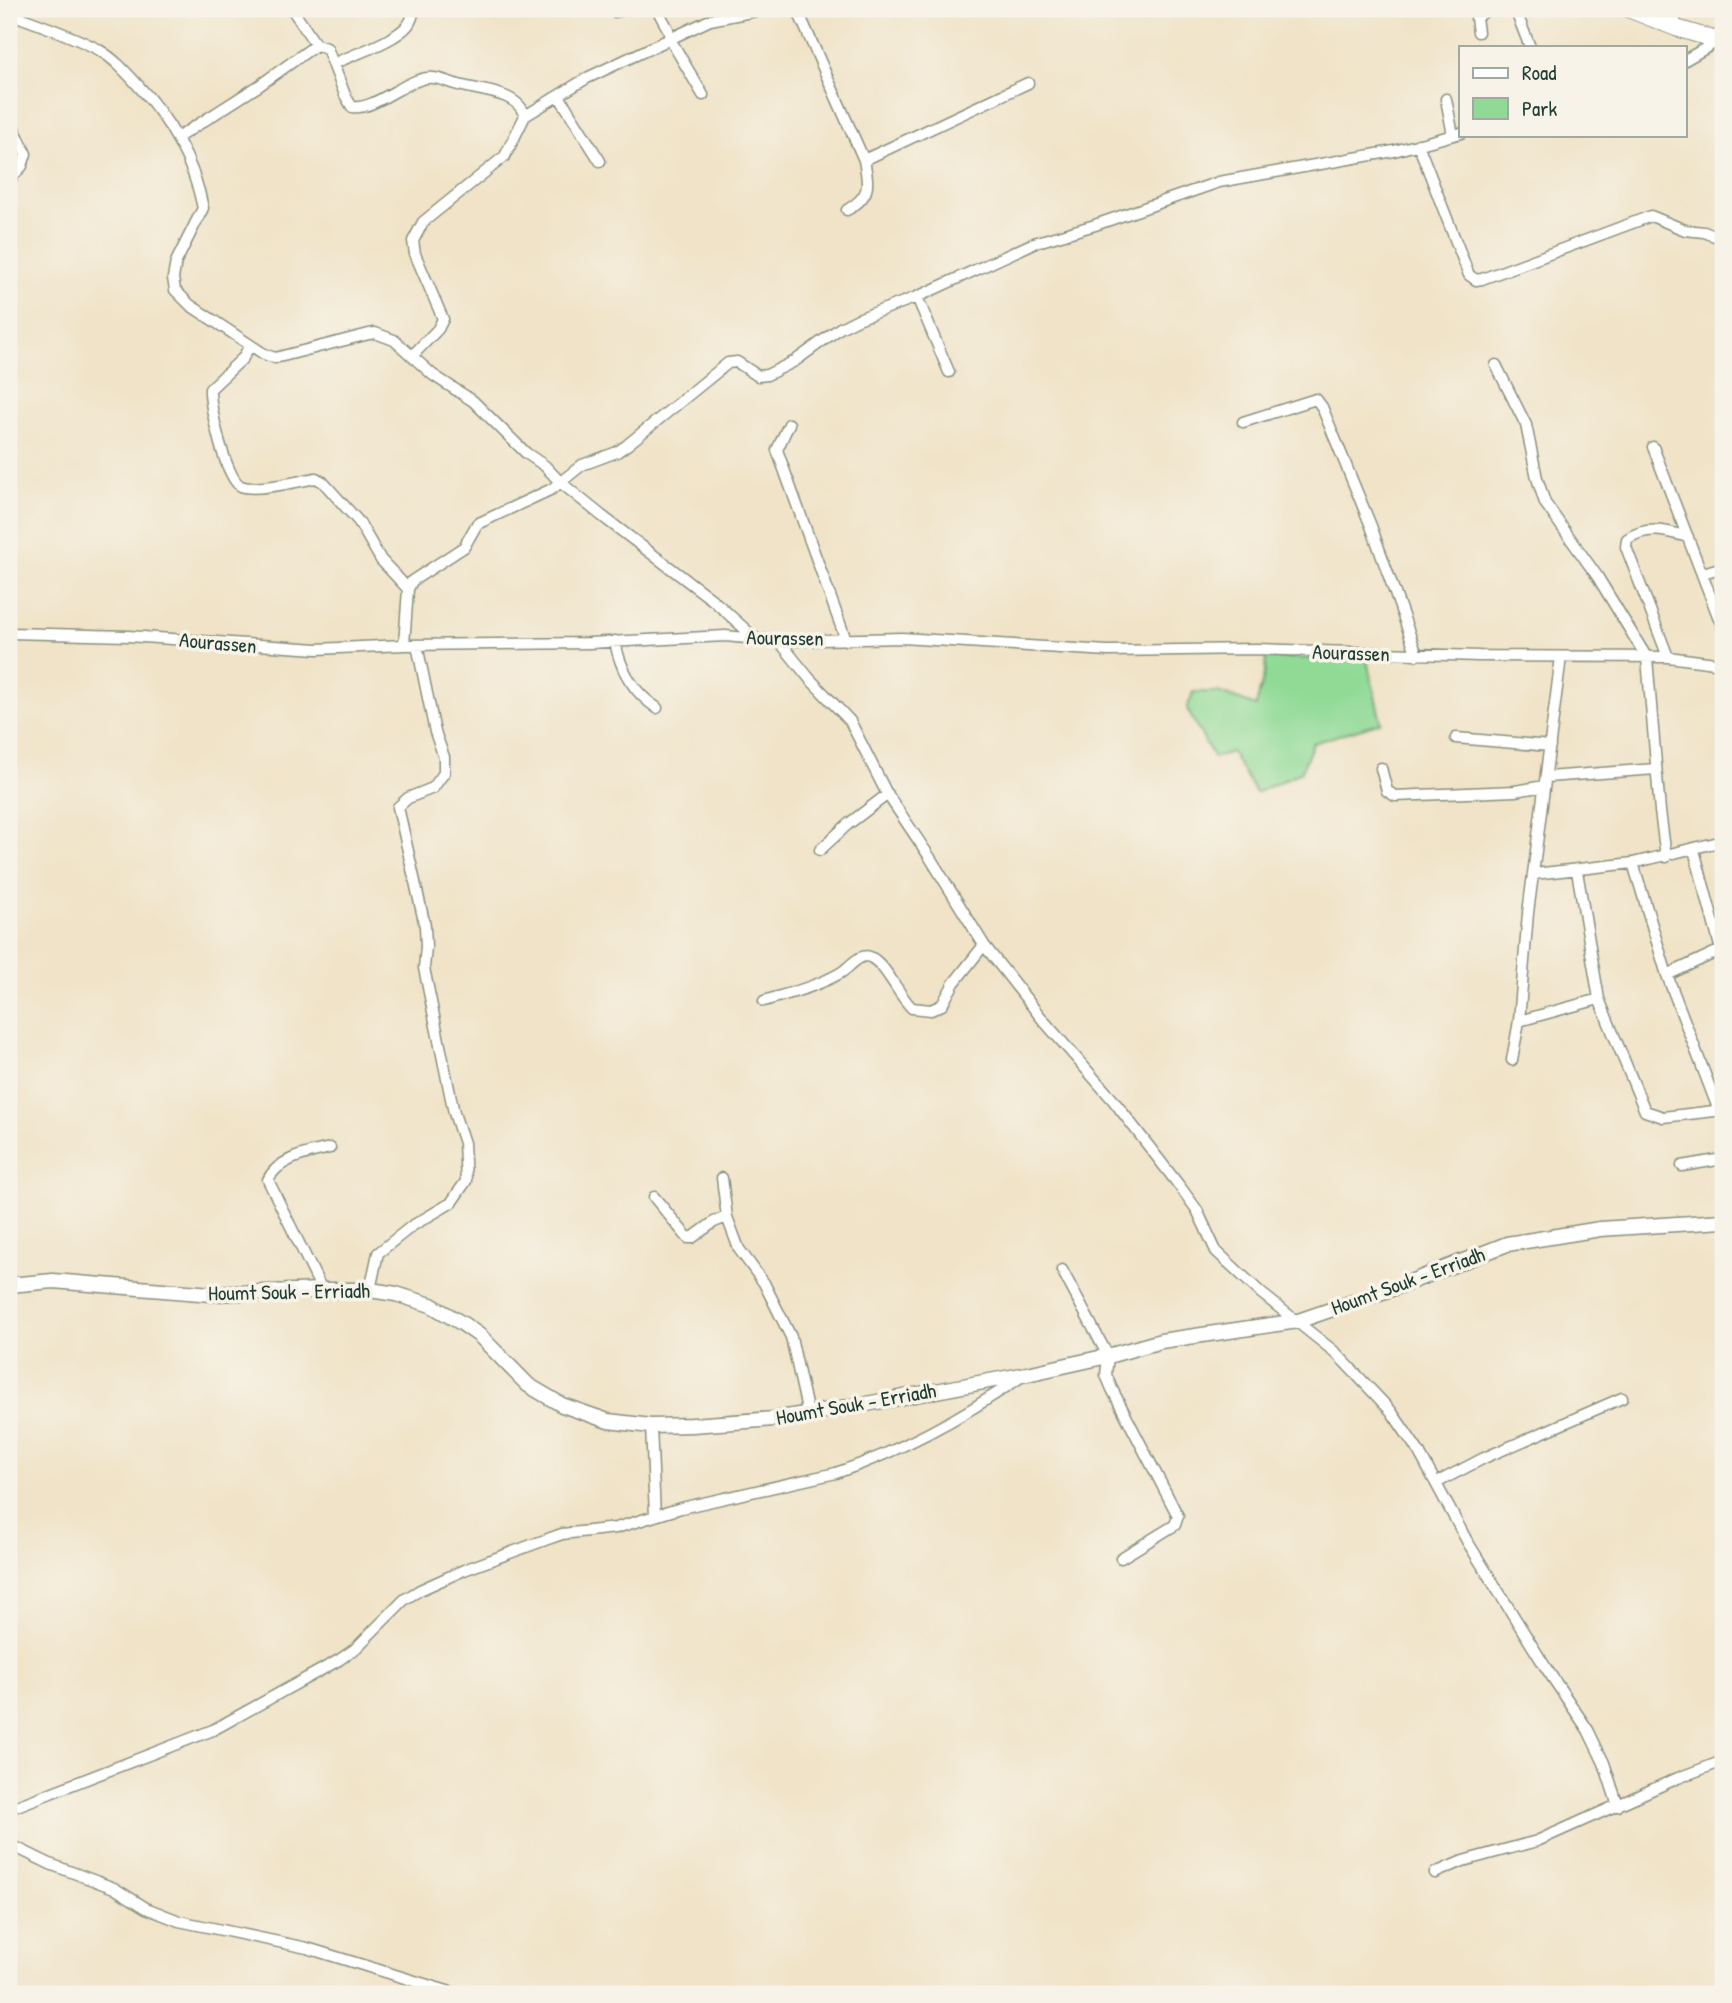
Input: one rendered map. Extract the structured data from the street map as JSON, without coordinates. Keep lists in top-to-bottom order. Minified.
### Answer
{"streets":{"street":["Aourassen","Houmt Souk - Erriadh"]},"legend":["Road","Park"]}
